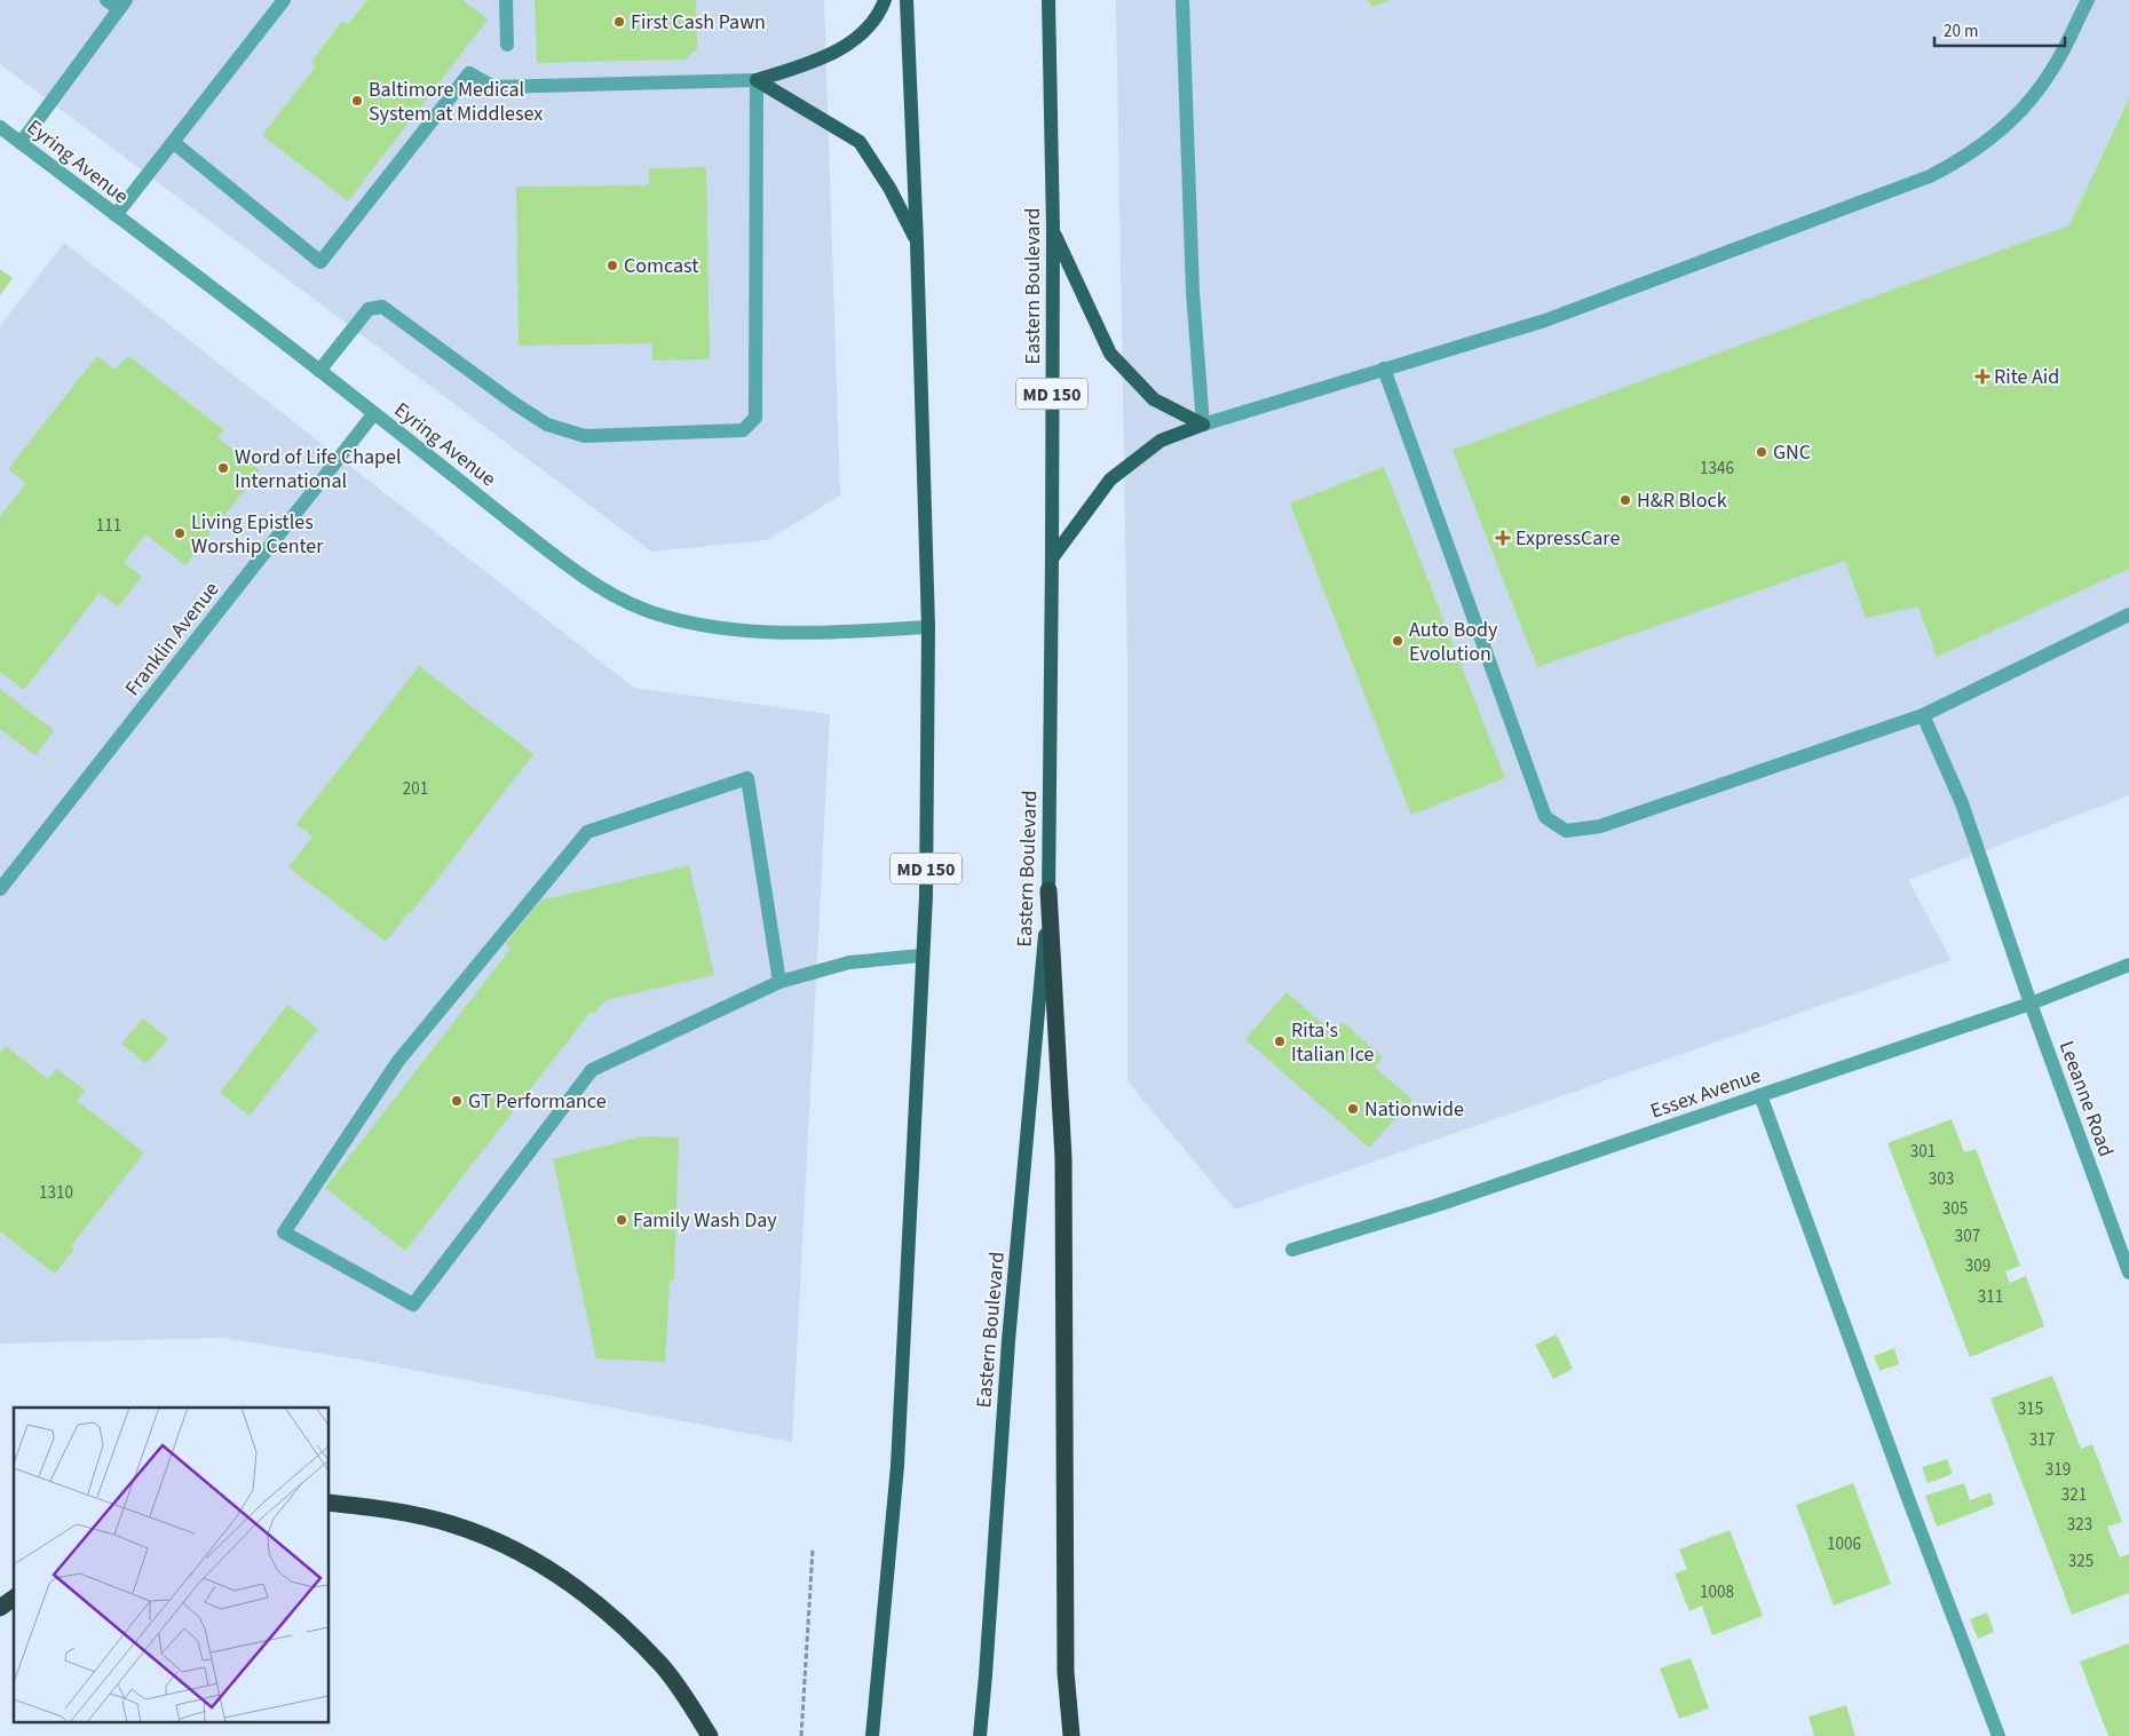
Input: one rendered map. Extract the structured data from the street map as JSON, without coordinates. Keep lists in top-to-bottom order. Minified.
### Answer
{"streets":{"main road":["Eastern Boulevard","MD 150"],"street":["Eyring Avenue","Franklin Avenue","Essex Avenue","Leeanne Road"]},"crossings":[["Eyring Avenue","MD 150"],["Eyring Avenue","Franklin Avenue"],["Essex Avenue","Leeanne Road"]],"places":{"other":["First Cash Pawn","Baltimore Medical System at Middlesex","Comcast","GNC","Word of Life Chapel International","H&R Block","Living Epistles Worship Center","Auto Body Evolution","Rita's Italian Ice","GT Performance","Nationwide","Family Wash Day"],"health":["Rite Aid","ExpressCare"]},"house_numbers":["1346","111","201","301","303","1310","305","307","309","311","315","317","319","321","323","1006","325","1008"],"scale_bar":"20 m"}
